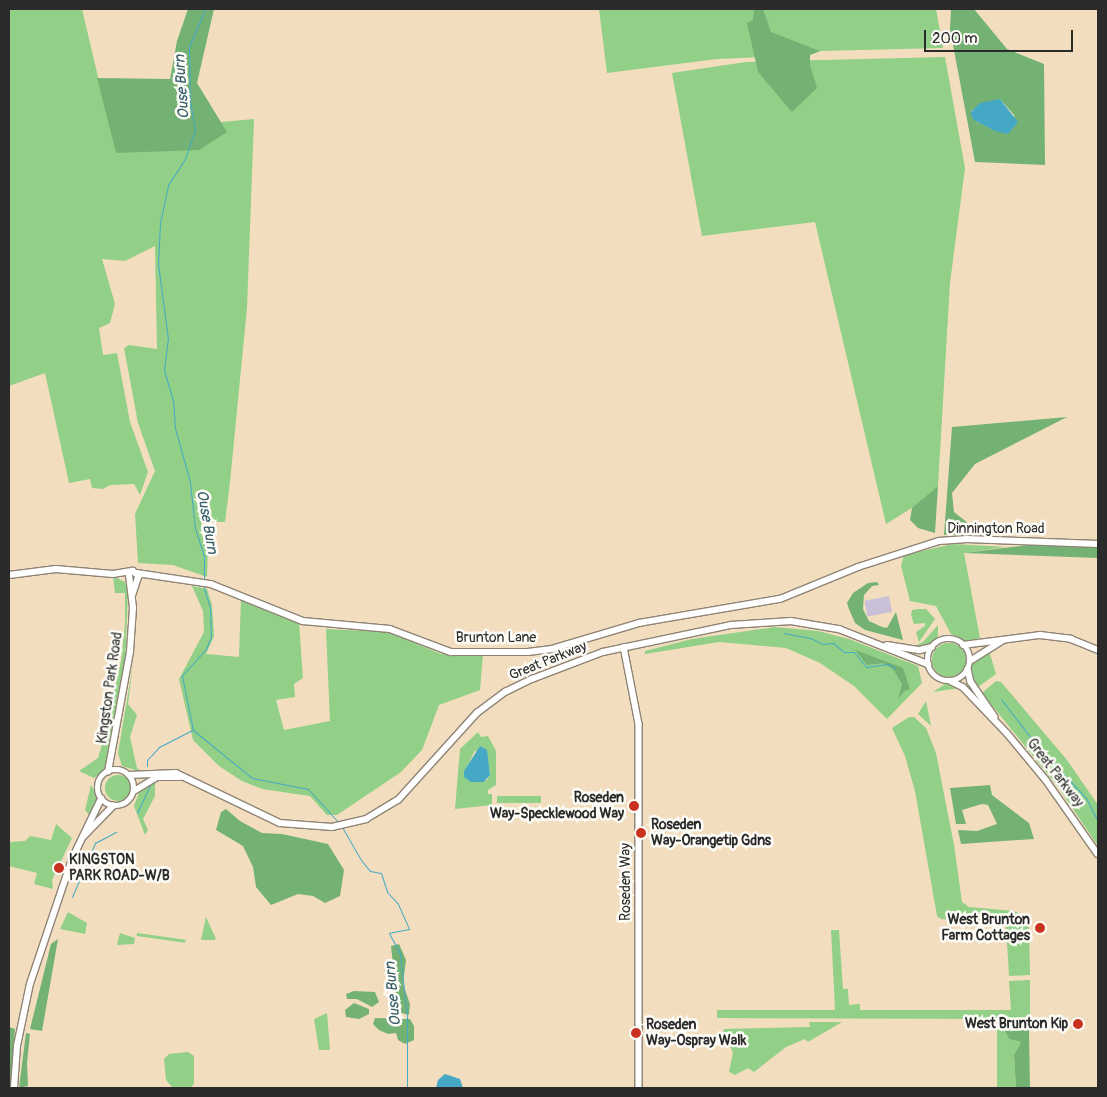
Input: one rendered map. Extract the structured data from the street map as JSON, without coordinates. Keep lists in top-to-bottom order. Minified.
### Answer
{"streets":{"street":["Dinnington Road","Brunton Lane","Great Parkway","Kingston Park Road","Roseden Way"]},"crossings":[["Dinnington Road","Brunton Lane"],["Brunton Lane","Kingston Park Road"],["Great Parkway","Kingston Park Road"],["Great Parkway","Roseden Way"]],"water":["Ouse Burn"],"places":["Roseden Way-Specklewood Way","Roseden Way-Orangetip Gdns","KINGSTON PARK ROAD-W/B","West Brunton Farm Cottages","West Brunton Kip","Roseden Way-Ospray Walk"],"scale_bar":"200 m"}
